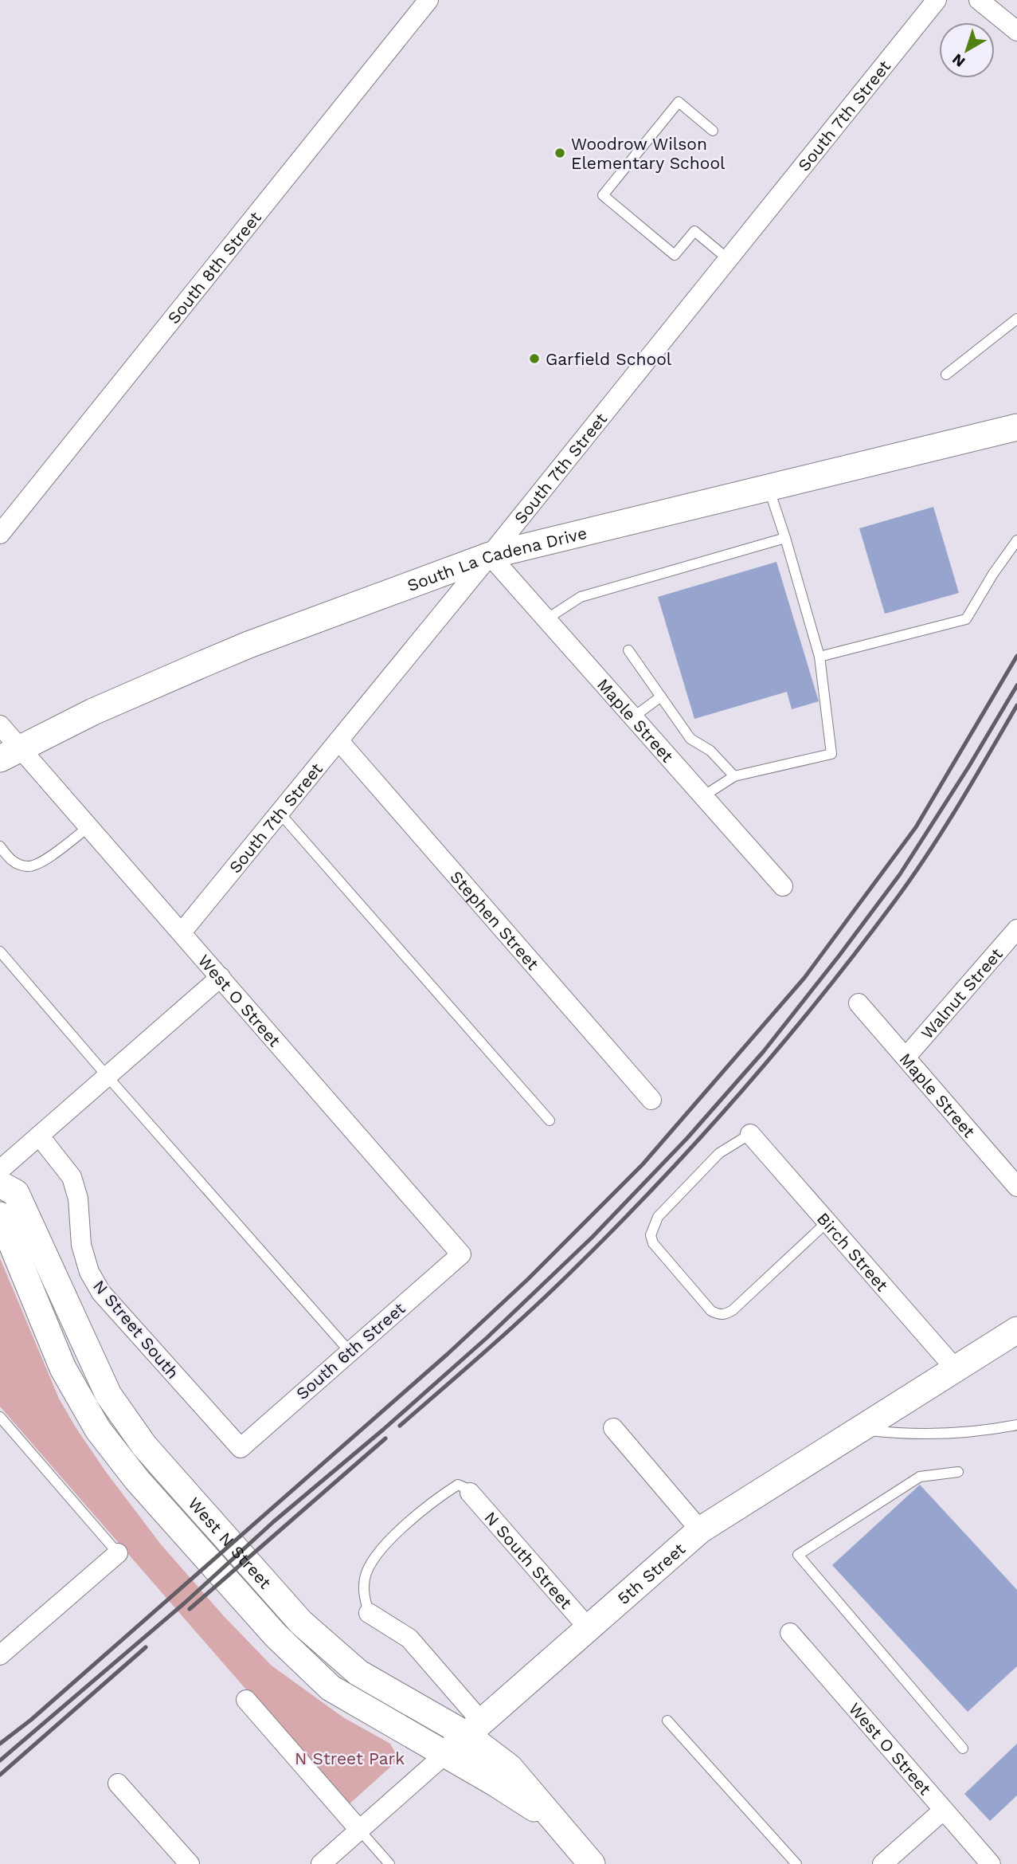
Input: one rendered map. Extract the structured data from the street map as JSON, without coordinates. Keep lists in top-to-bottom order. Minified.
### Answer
{"streets":{"street":["South 7th Street","South 8th Street","South La Cadena Drive","Maple Street","Stephen Street","Walnut Street","West O Street","Birch Street","N Street South","South 6th Street","West N Street","N South Street","5th Street"]},"crossings":[["South 7th Street","South La Cadena Drive"],["South 7th Street","Maple Street"],["South 7th Street","Stephen Street"],["South 7th Street","West O Street"],["South La Cadena Drive","Maple Street"],["South La Cadena Drive","West O Street"],["Maple Street","Walnut Street"],["West O Street","South 6th Street"],["Birch Street","5th Street"],["N Street South","South 6th Street"],["West N Street","5th Street"],["N South Street","5th Street"]],"parks":["N Street Park"],"places":["Woodrow Wilson Elementary School","Garfield School"],"north":"bottom left"}
